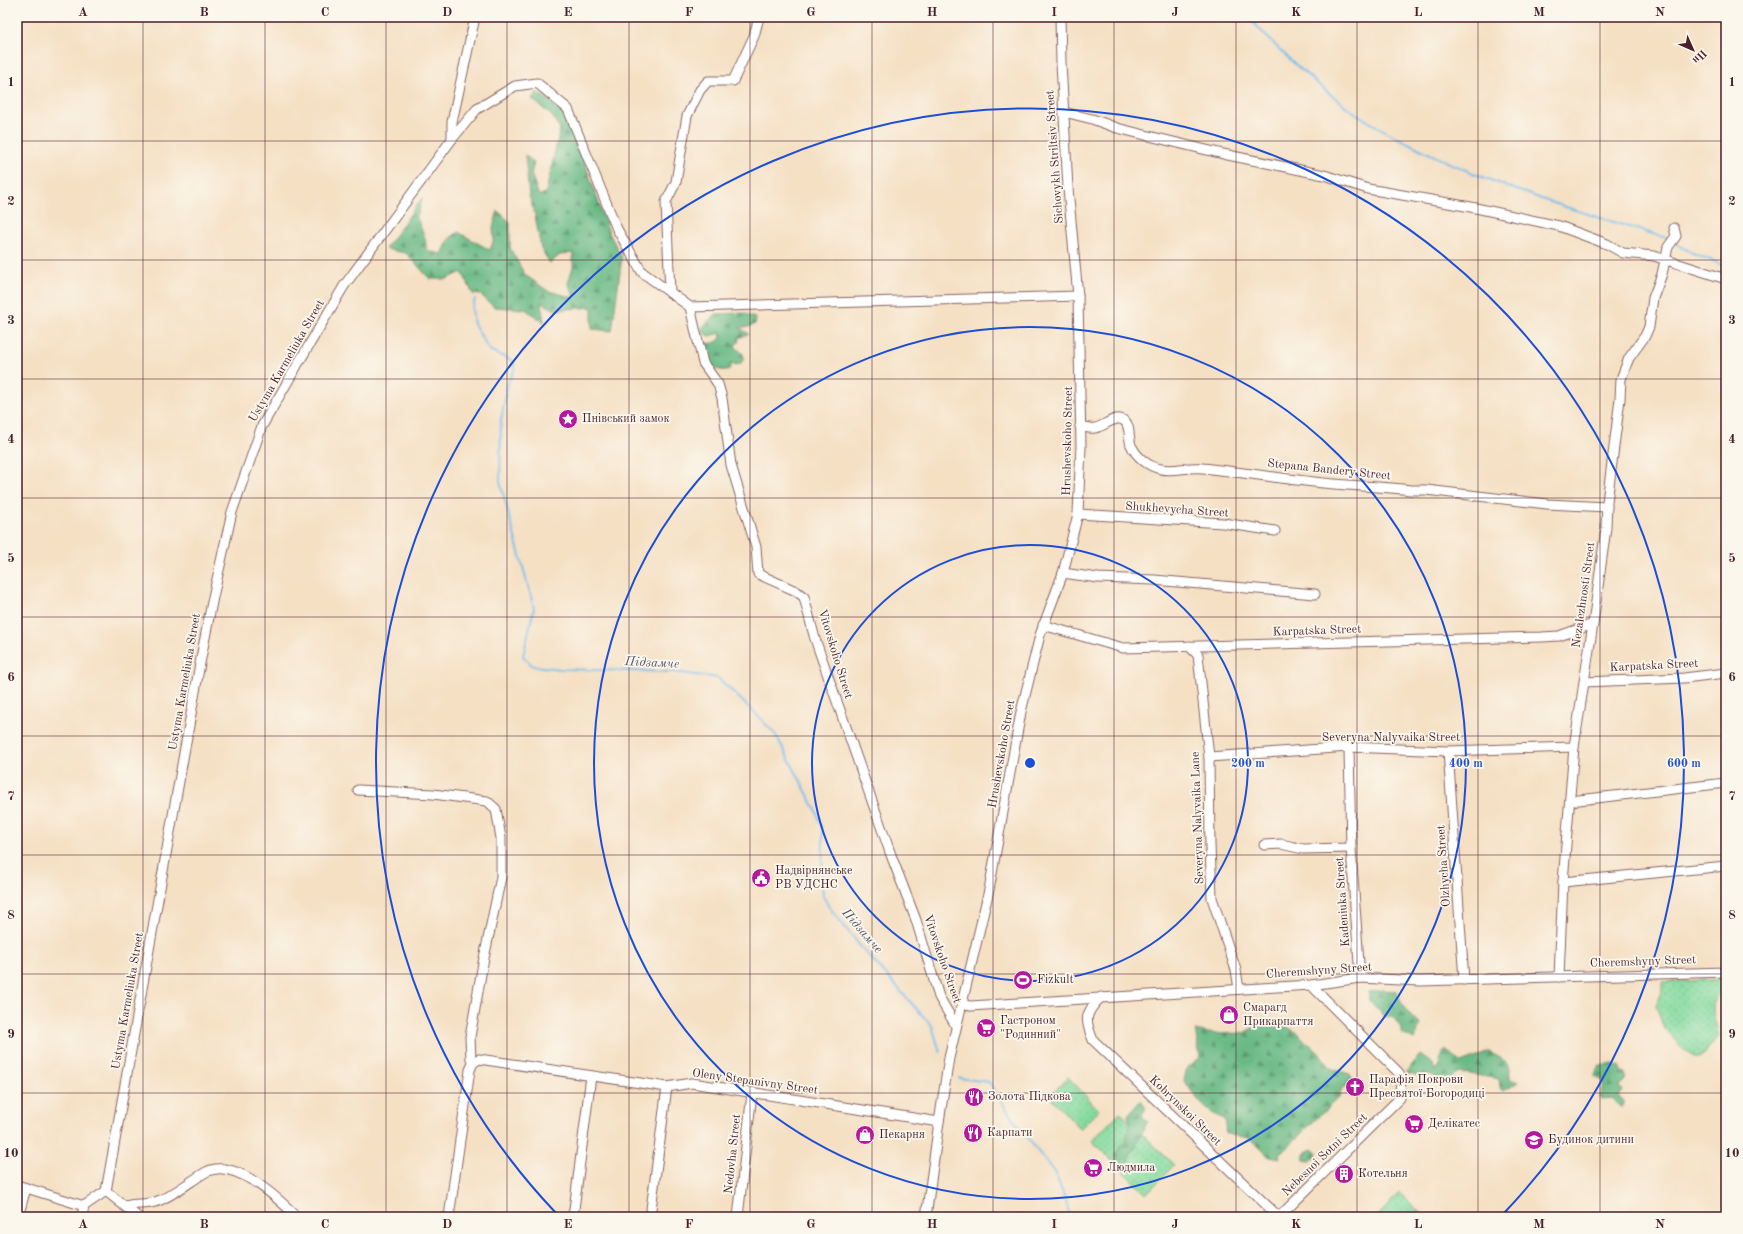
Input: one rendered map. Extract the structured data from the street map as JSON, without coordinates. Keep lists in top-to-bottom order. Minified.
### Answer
{"streets":{"street":["Sichovykh Striltsiv Street","Ustyma Karmeliuka Street","Hrushevskoho Street","Stepana Bandery Street","Shukhevycha Street","Nezalezhnosti Street","Karpatska Street","Vitovskoho Street","Severyna Nalyvaika Street","Severyna Nalyvaika Lane","Olzhycha Street","Kadeniuka Street","Cheremshyny Street","Oleny Stepanivny Street","Kobrynskoi Street","Nedovha Street","Nebesnoi Sotni Street"]},"crossings":[["Sichovykh Striltsiv Street","Hrushevskoho Street"],["Ustyma Karmeliuka Street","Vitovskoho Street"],["Hrushevskoho Street","Stepana Bandery Street"],["Hrushevskoho Street","Shukhevycha Street"],["Hrushevskoho Street","Karpatska Street"],["Hrushevskoho Street","Vitovskoho Street"],["Hrushevskoho Street","Cheremshyny Street"],["Hrushevskoho Street","Oleny Stepanivny Street"],["Stepana Bandery Street","Nezalezhnosti Street"],["Nezalezhnosti Street","Karpatska Street"],["Nezalezhnosti Street","Severyna Nalyvaika Street"],["Nezalezhnosti Street","Cheremshyny Street"],["Karpatska Street","Severyna Nalyvaika Lane"],["Severyna Nalyvaika Street","Severyna Nalyvaika Lane"],["Severyna Nalyvaika Street","Olzhycha Street"],["Severyna Nalyvaika Street","Kadeniuka Street"],["Severyna Nalyvaika Lane","Cheremshyny Street"],["Olzhycha Street","Cheremshyny Street"],["Kadeniuka Street","Cheremshyny Street"],["Cheremshyny Street","Kobrynskoi Street"],["Cheremshyny Street","Nebesnoi Sotni Street"],["Oleny Stepanivny Street","Nedovha Street"],["Kobrynskoi Street","Nebesnoi Sotni Street"]],"water":["Підзамче"],"places":{"place":["Пнівський замок"],"public building":["Надвірнянське РВ УДСНС"],"sports":["Fizkult"],"shop":["Смарагд Прикарпаття","Пекарня"],"supermarket":["Гастроном \"Родинний\"","Делікатес","Людмила"],"church":["Парафія Покрови Пресвятої Богородиці"],"restaurant":["Золота Підкова","Карпати"],"school or university":["Будинок дитини"],"building":["Котельня"]},"north":"bottom right","grid":{"columns":["A","B","C","D","E","F","G","H","I","J","K","L","M","N"],"rows":["1","2","3","4","5","6","7","8","9","10"]},"rings":["200 m","400 m","600 m"]}
